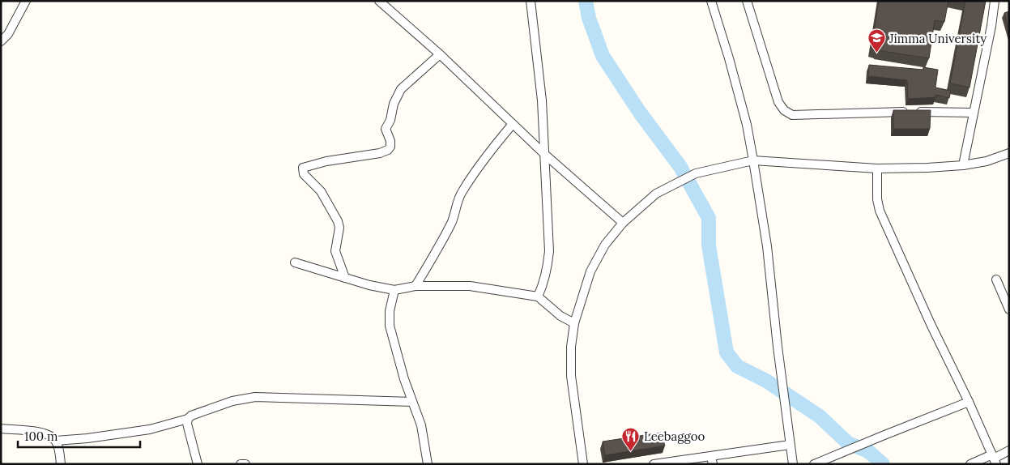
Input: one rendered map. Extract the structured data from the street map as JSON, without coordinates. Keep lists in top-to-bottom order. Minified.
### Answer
{"places":{"school or university":["Jimma University"],"restaurant":["Leebaggoo"]},"scale_bar":"100 m"}
